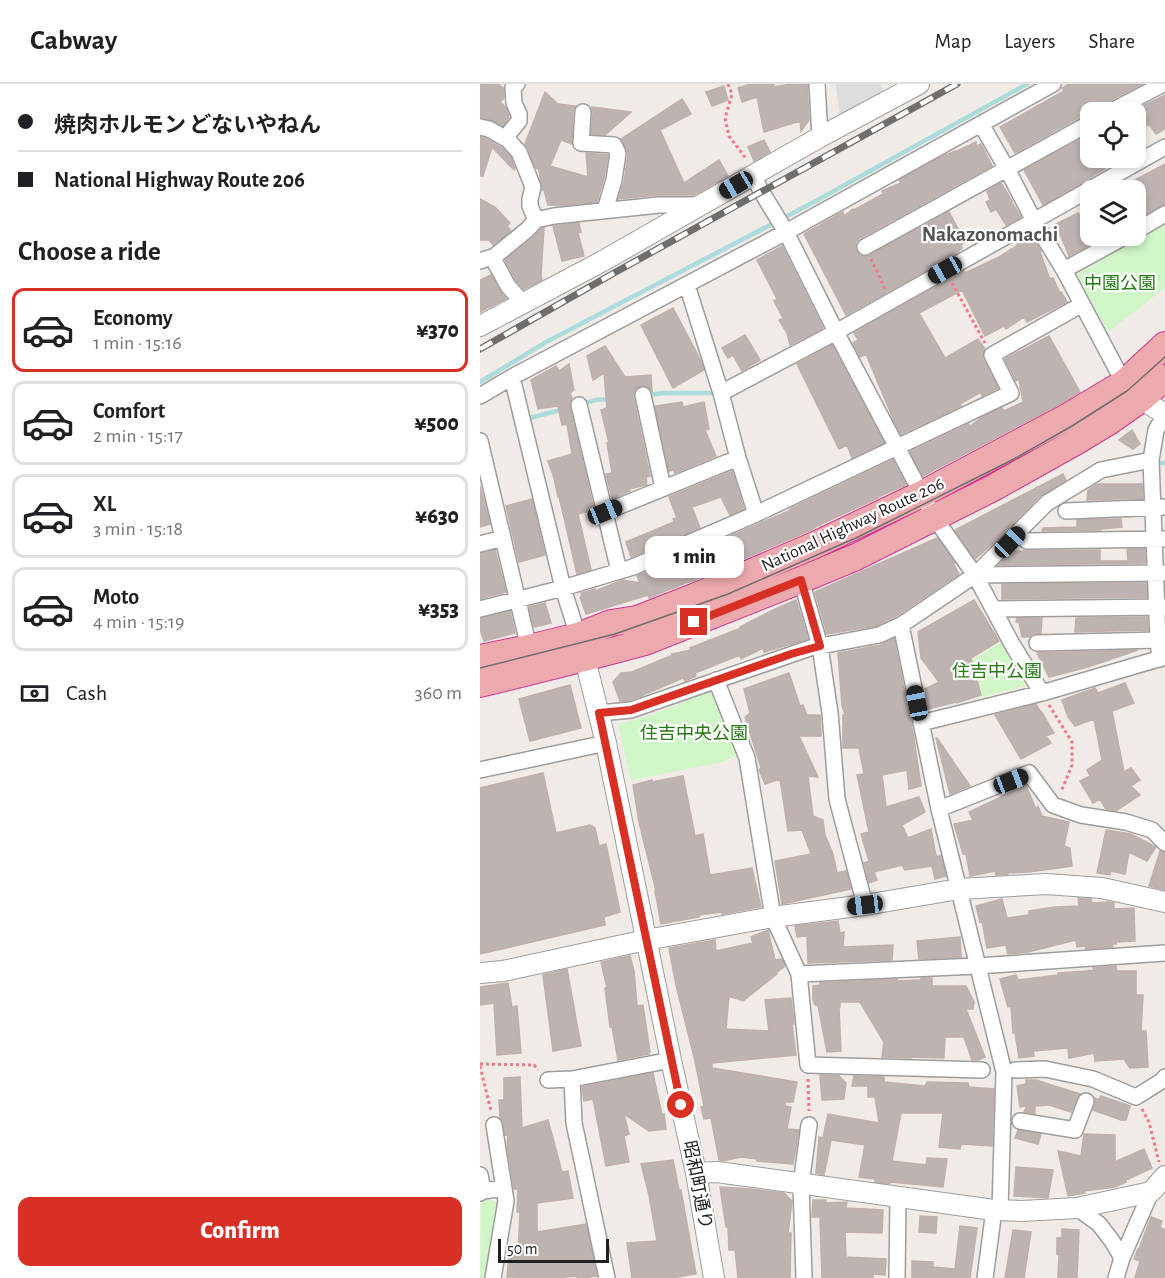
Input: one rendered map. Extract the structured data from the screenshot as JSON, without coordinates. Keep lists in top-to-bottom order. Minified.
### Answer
{"streets":{"highway":["National Highway Route 206"],"street":["昭和町通り"]},"crossings":[["National Highway Route 206","昭和町通り"]],"districts":["Nakazonomachi"],"parks":["中園公園","住吉中公園","住吉中央公園"],"scale_bar":"50 m","page":{"header":"Cabway","nav":["Map","Layers","Share"],"banner":["焼肉ホルモン どないやねん","National Highway Route 206"],"heading":"Choose a ride","list":[{"name":"Economy","note":"1 min · 15:16","value":"¥370"},{"name":"Comfort","note":"2 min · 15:17","value":"¥500"},{"name":"XL","note":"3 min · 15:18","value":"¥630"},{"name":"Moto","note":"4 min · 15:19","value":"¥353"}],"bubble":"1 min","pay":["Cash","360 m"],"buttons":"Confirm","scale":"50 m"}}
